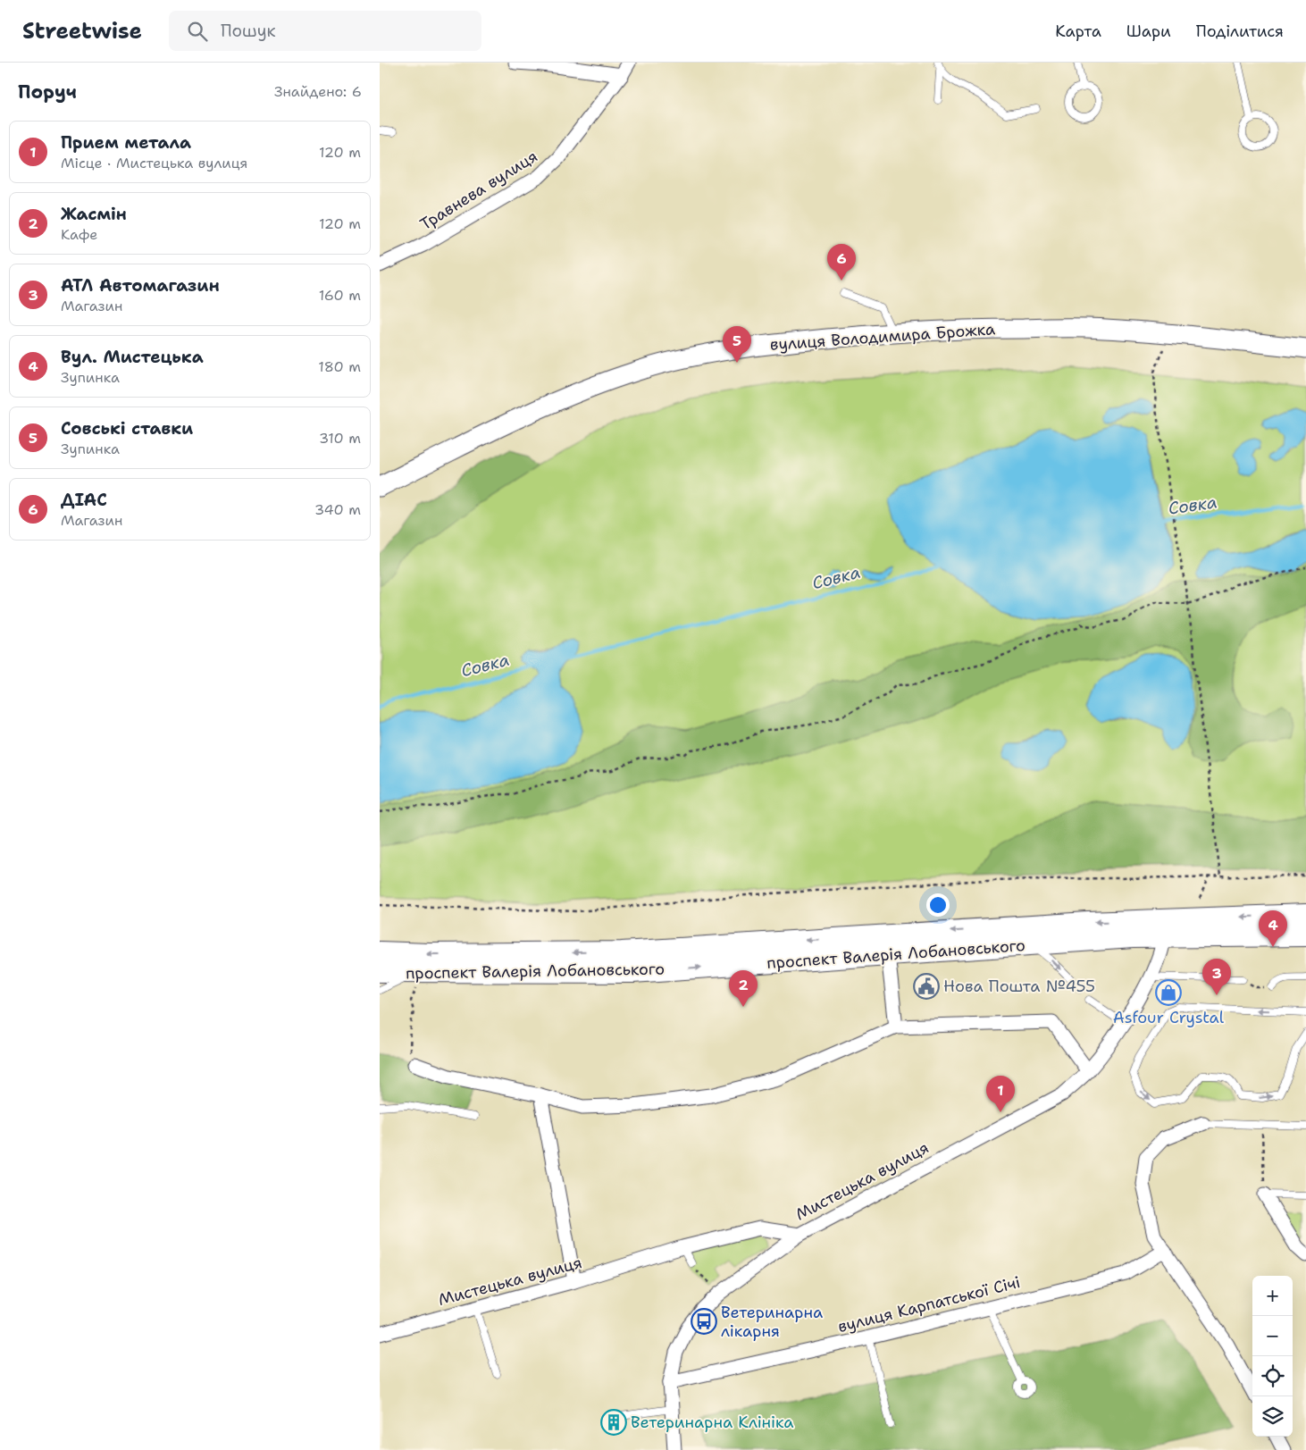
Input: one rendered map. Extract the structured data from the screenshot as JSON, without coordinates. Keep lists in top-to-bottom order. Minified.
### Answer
{"streets":{"main road":["вулиця Володимира Брожка","проспект Валерія Лобановського"],"street":["Травнева вулиця","Мистецька вулиця","вулиця Карпатської Січі"]},"crossings":[["проспект Валерія Лобановського","Мистецька вулиця"]],"water":["Совка"],"places":{"public building":["Нова Пошта №455"],"shop":["Asfour Crystal"],"bus stop":["Ветеринарна лікарня"],"building":["Ветеринарна Клініка"]},"page":{"header":"Streetwise","search":"Пошук","nav":["Карта","Шари","Поділитися"],"heading":["Поруч","Знайдено: 6"],"list":[{"mark":"1","name":"Прием метала","note":"Місце · Мистецька вулиця","value":"120 m"},{"mark":"2","name":"Жасмін","note":"Кафе","value":"120 m"},{"mark":"3","name":"АТЛ Автомагазин","note":"Магазин","value":"160 m"},{"mark":"4","name":"Вул. Мистецька","note":"Зупинка","value":"180 m"},{"mark":"5","name":"Совські ставки","note":"Зупинка","value":"310 m"},{"mark":"6","name":"ДІАС","note":"Магазин","value":"340 m"}],"pins":["6","5","4","3","2","1"],"map_buttons":["+","−"]}}
